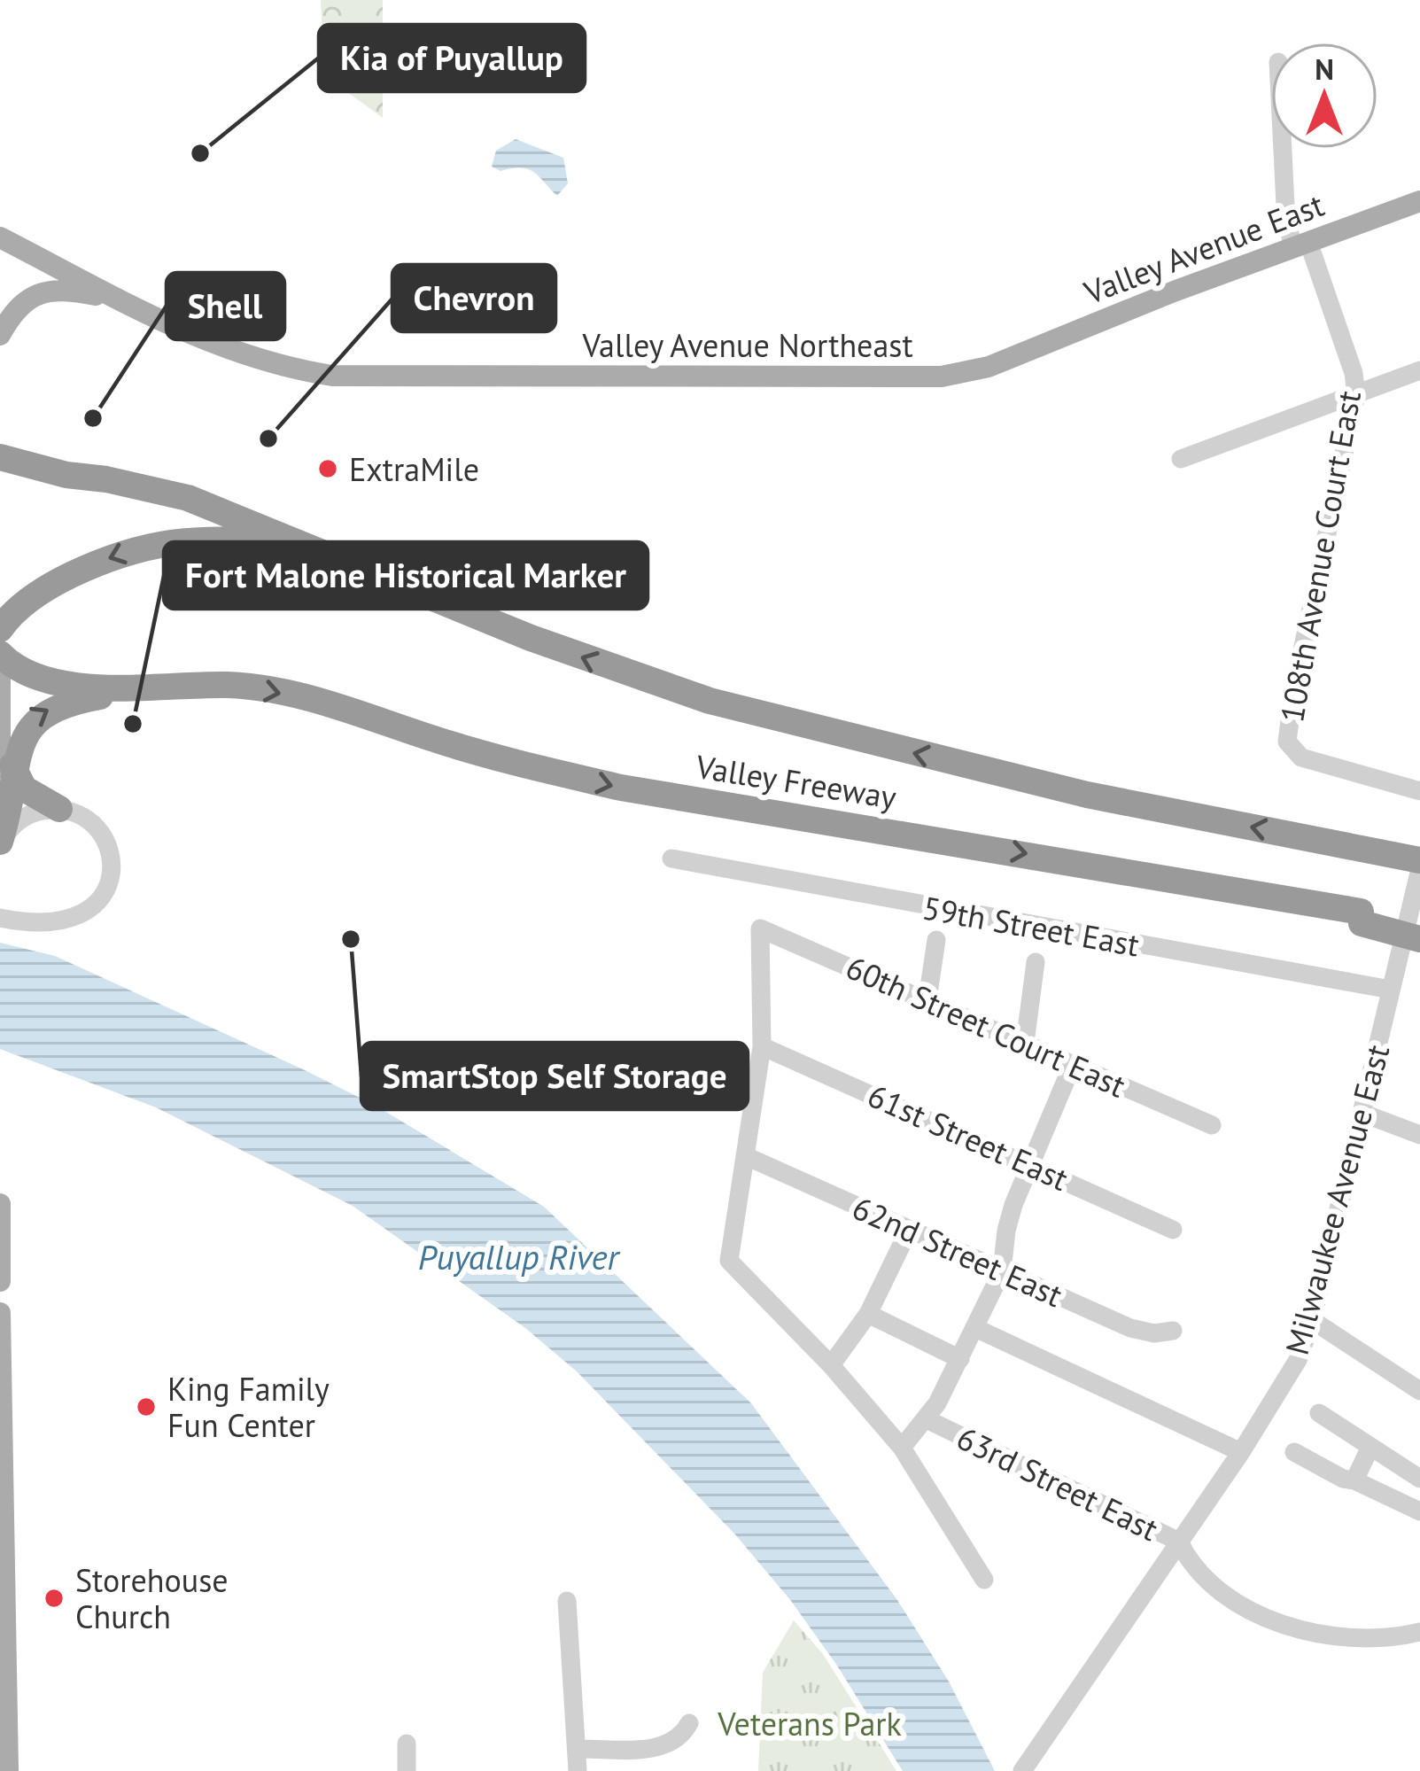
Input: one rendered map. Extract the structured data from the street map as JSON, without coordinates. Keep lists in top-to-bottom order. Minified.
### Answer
{"streets":{"highway":["Valley Freeway"],"main road":["Valley Avenue East","Valley Avenue Northeast"],"street":["108th Avenue Court East","59th Street East","60th Street Court East","61st Street East","Milwaukee Avenue East","62nd Street East","63rd Street East"]},"crossings":[["Valley Avenue East","Valley Avenue Northeast"],["Valley Avenue East","108th Avenue Court East"],["59th Street East","Milwaukee Avenue East"],["60th Street Court East","61st Street East"],["Milwaukee Avenue East","63rd Street East"]],"water":["Puyallup River"],"parks":["Veterans Park"],"places":["Kia of Puyallup","Shell","Chevron","ExtraMile","Fort Malone Historical Marker","SmartStop Self Storage","King Family Fun Center","Storehouse Church"],"north":"top"}
